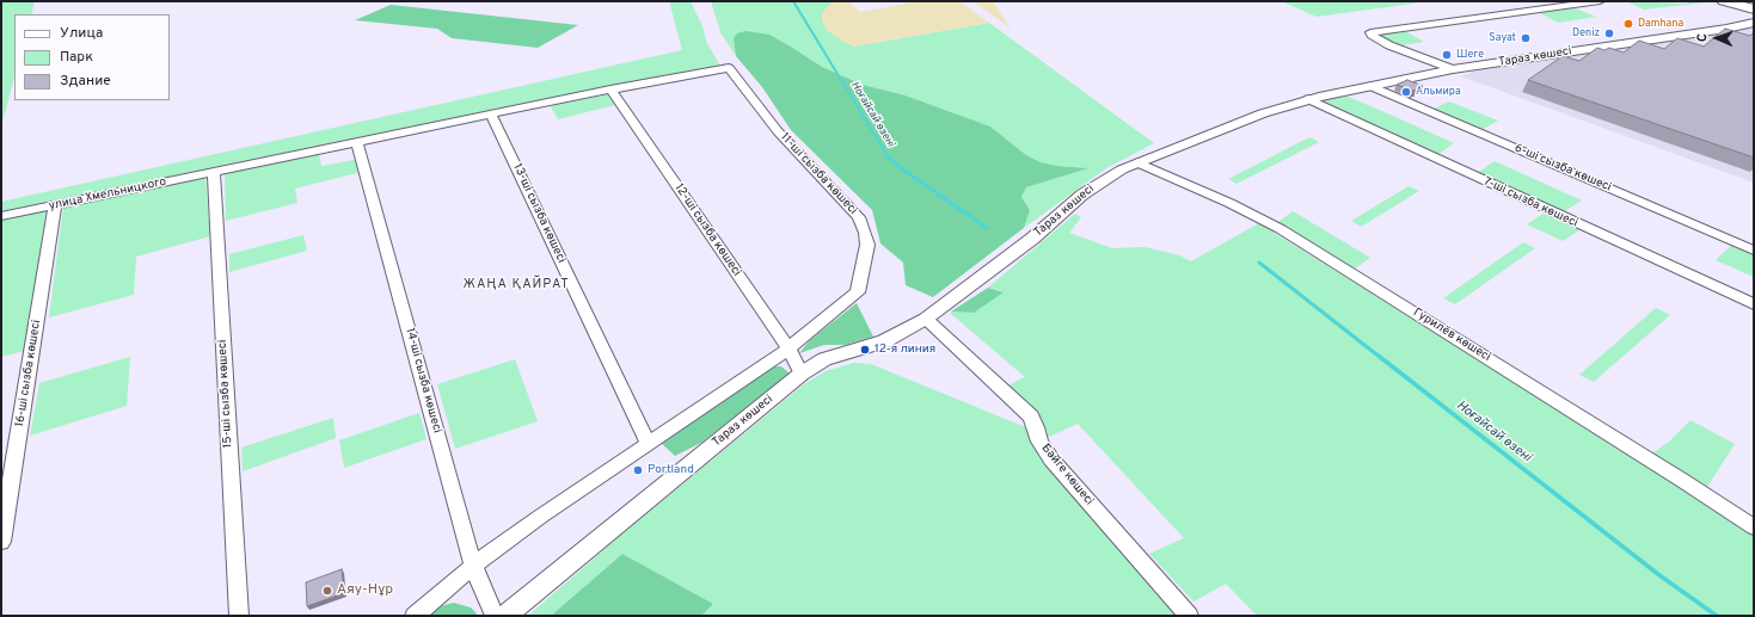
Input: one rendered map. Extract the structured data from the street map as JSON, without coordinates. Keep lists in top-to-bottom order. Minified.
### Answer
{"streets":{"street":["Тараз көшесі","6-ші сызба көшесі","11-ші сызба көшесі","улица Хмельницкого","7-ші сызба көшесі","13-ші сызба көшесі","12-ші сызба көшесі","Гурилёв көшесі","16-ші сызба көшесі","14-ші сызба көшесі","15-ші сызба көшесі","Бәйге көшесі"]},"crossings":[["Тараз көшесі","6-ші сызба көшесі"],["Тараз көшесі","7-ші сызба көшесі"],["Тараз көшесі","12-ші сызба көшесі"],["Тараз көшесі","Гурилёв көшесі"],["Тараз көшесі","Бәйге көшесі"],["11-ші сызба көшесі","улица Хмельницкого"],["11-ші сызба көшесі","13-ші сызба көшесі"],["11-ші сызба көшесі","12-ші сызба көшесі"],["11-ші сызба көшесі","14-ші сызба көшесі"],["улица Хмельницкого","13-ші сызба көшесі"],["улица Хмельницкого","12-ші сызба көшесі"],["улица Хмельницкого","16-ші сызба көшесі"],["улица Хмельницкого","14-ші сызба көшесі"],["улица Хмельницкого","15-ші сызба көшесі"]],"districts":["ЖАҢА ҚАЙРАТ"],"water":["Ноғайсай өзені"],"places":["Damhana","Deniz","Sayat","Шеге","Альмира","12-я линия","Portland","Аяу-Нұр"],"legend":["Улица","Парк","Здание"],"north":"left"}
